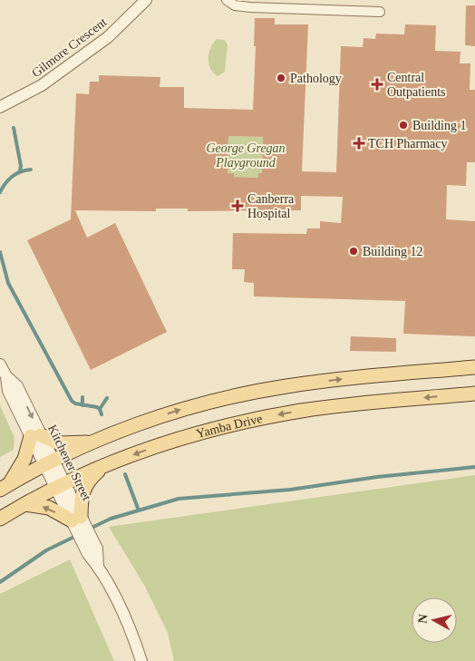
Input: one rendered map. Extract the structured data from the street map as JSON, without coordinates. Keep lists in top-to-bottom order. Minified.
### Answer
{"streets":{"main road":["Yamba Drive"],"street":["Gilmore Crescent","Kitchener Street"]},"crossings":[["Yamba Drive","Kitchener Street"]],"parks":["George Gregan Playground"],"places":{"other":["Pathology","Building 1","Building 12"],"health":["Central Outpatients","TCH Pharmacy","Canberra Hospital"]},"north":"left"}
